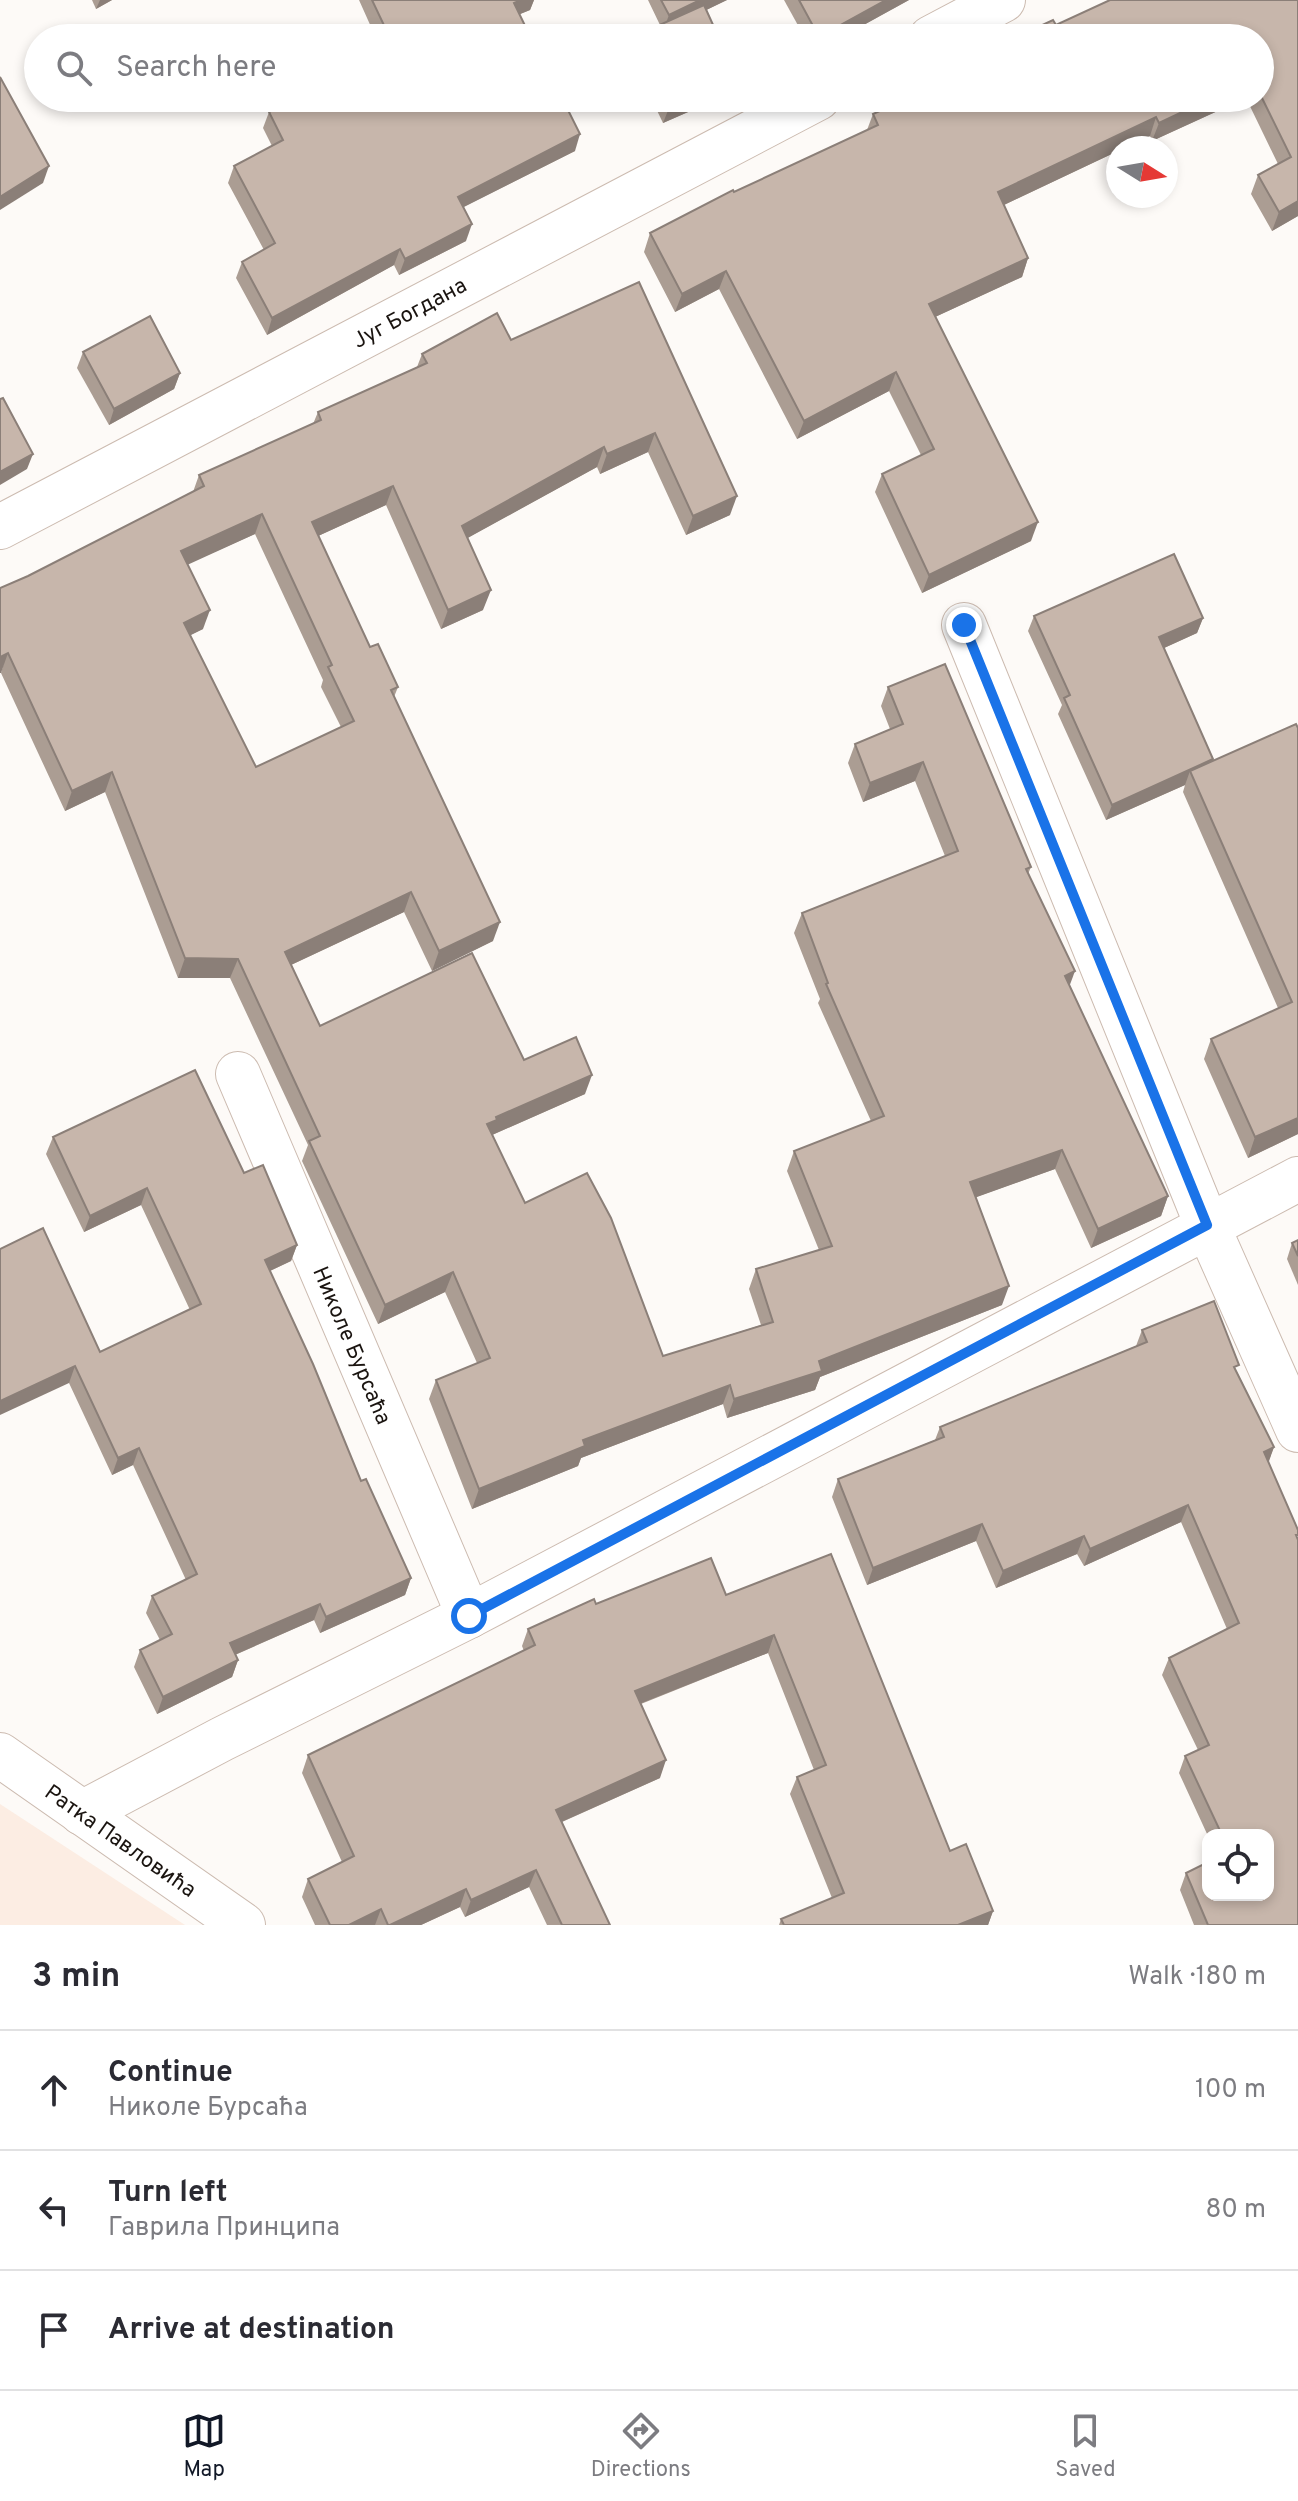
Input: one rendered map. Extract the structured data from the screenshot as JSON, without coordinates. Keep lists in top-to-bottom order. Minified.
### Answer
{"streets":{"street":["Југ Богдана","Николе Бурсаћа","Ратка Павловића"]},"north":"right","page":{"search":"Search here","heading":["3 min","Walk · 180 m"],"list":[["Continue","Николе Бурсаћа","100 m"],["Turn left","Гаврила Принципа","80 m"],"Arrive at destination"],"nav":["Map","Directions","Saved"]}}
